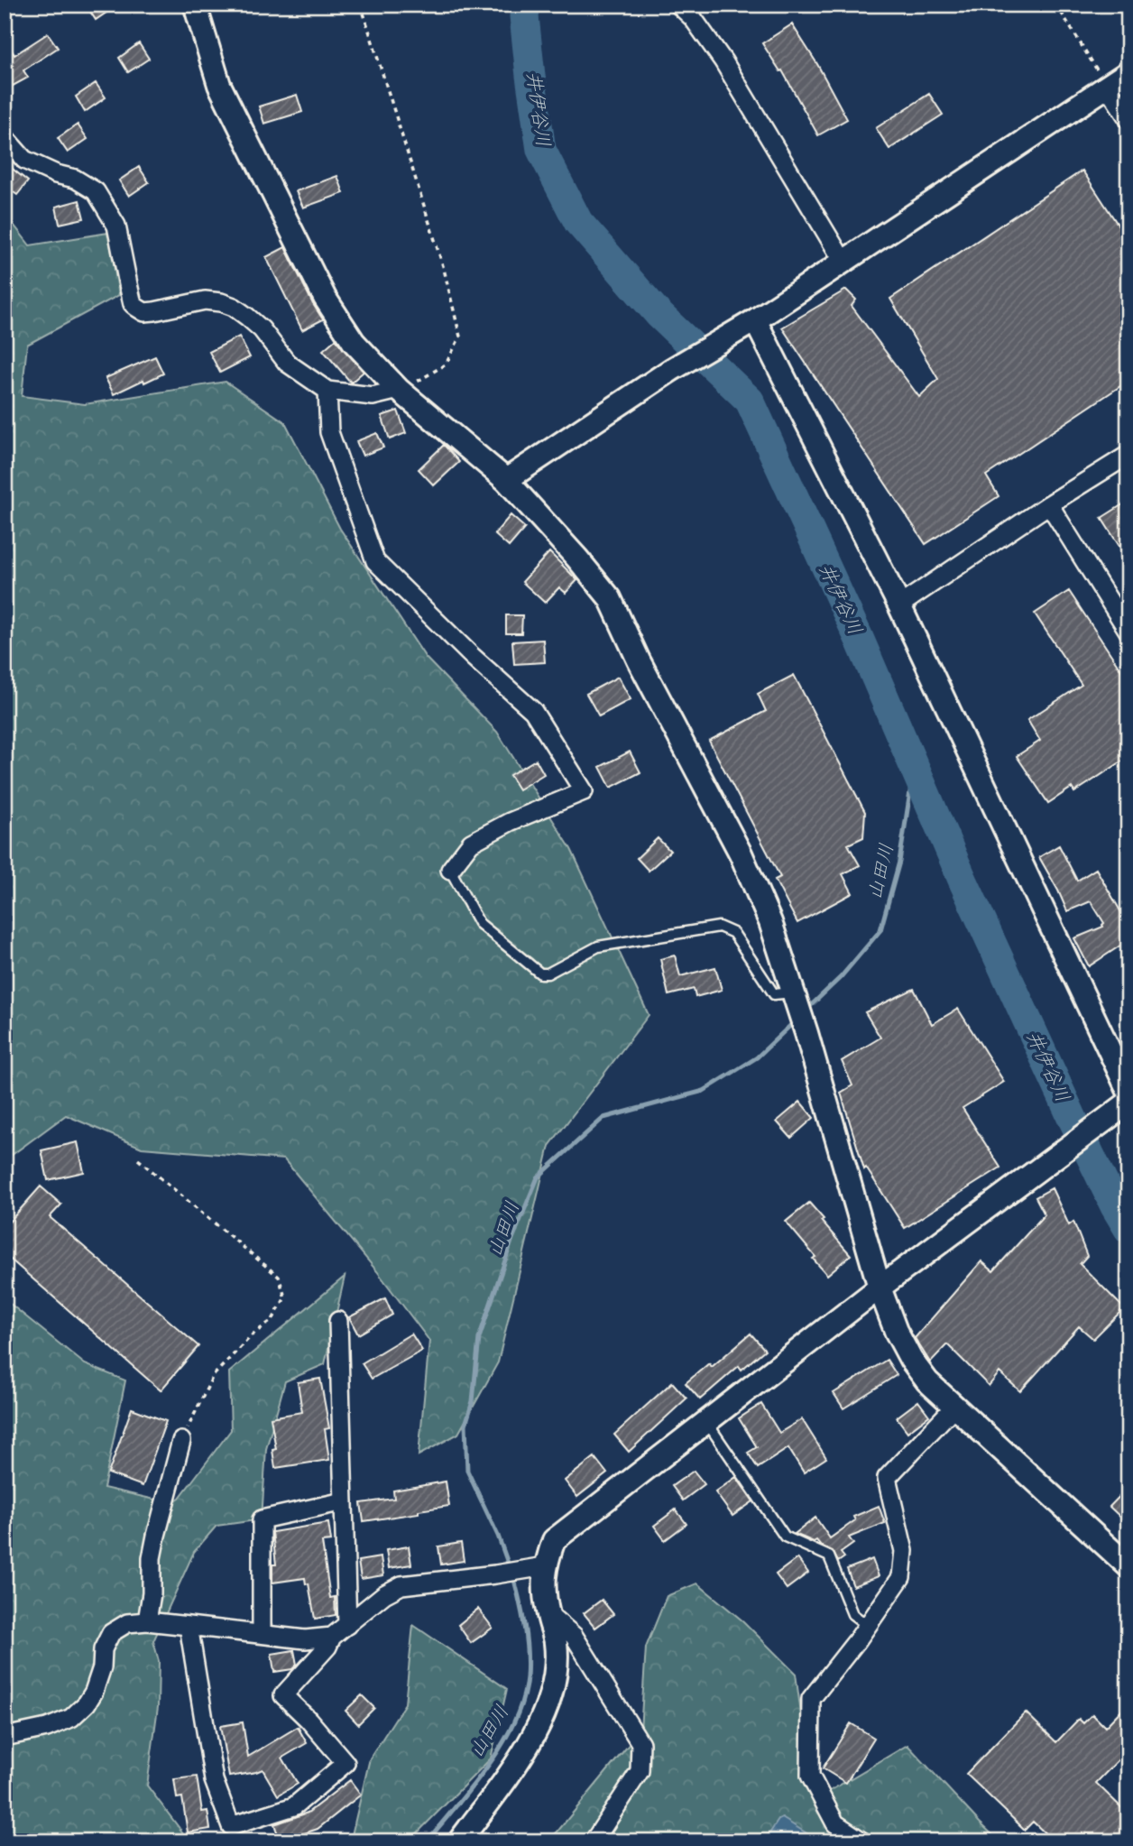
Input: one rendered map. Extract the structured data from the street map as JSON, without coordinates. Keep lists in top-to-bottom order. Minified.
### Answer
{"water":["井伊谷川","山田川"]}
